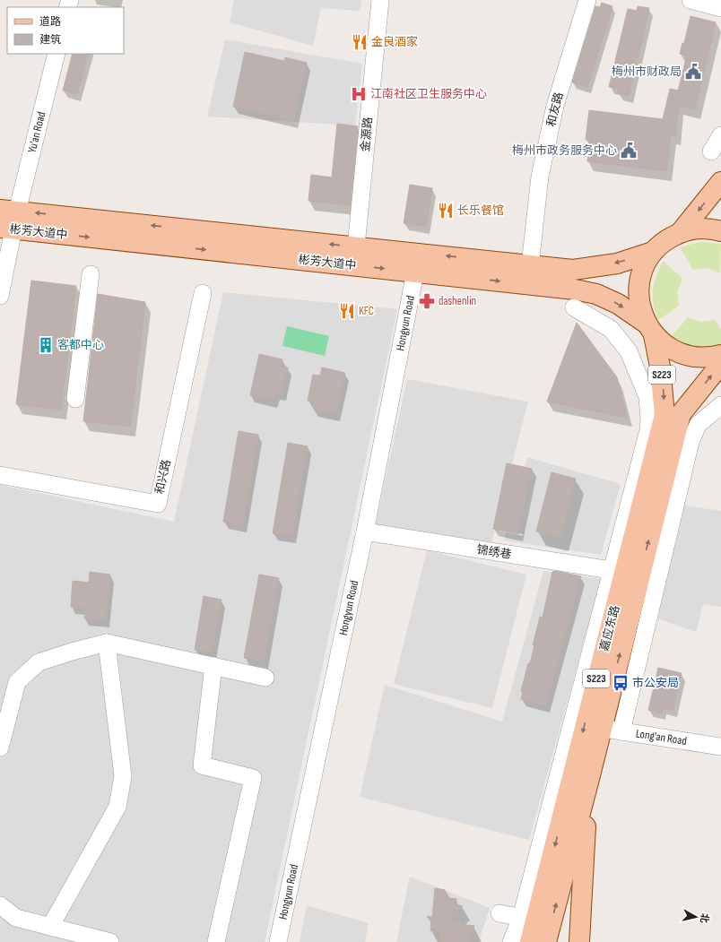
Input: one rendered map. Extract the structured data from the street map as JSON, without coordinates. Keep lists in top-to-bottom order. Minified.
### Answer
{"streets":{"main road":["彬芳大道中","S223","嘉应东路"],"street":["和友路","Yu'an Road","金源路","Hongyun Road","和兴路","锦绣巷","Long'an Road"]},"crossings":[["和友路","彬芳大道中"],["Yu'an Road","彬芳大道中"],["金源路","彬芳大道中"],["彬芳大道中","Hongyun Road"],["彬芳大道中","S223"],["彬芳大道中","嘉应东路"],["Hongyun Road","锦绣巷"],["S223","嘉应东路"],["锦绣巷","嘉应东路"],["嘉应东路","Long'an Road"]],"places":{"restaurant":["金良酒家","长乐餐馆","KFC"],"public building":["梅州市财政局","梅州市政务服务中心"],"hospital":["江南社区卫生服务中心"],"pharmacy":["dashenlin"],"building":["客都中心"],"bus stop":["市公安局"]},"legend":["道路","建筑"],"north":"right"}
